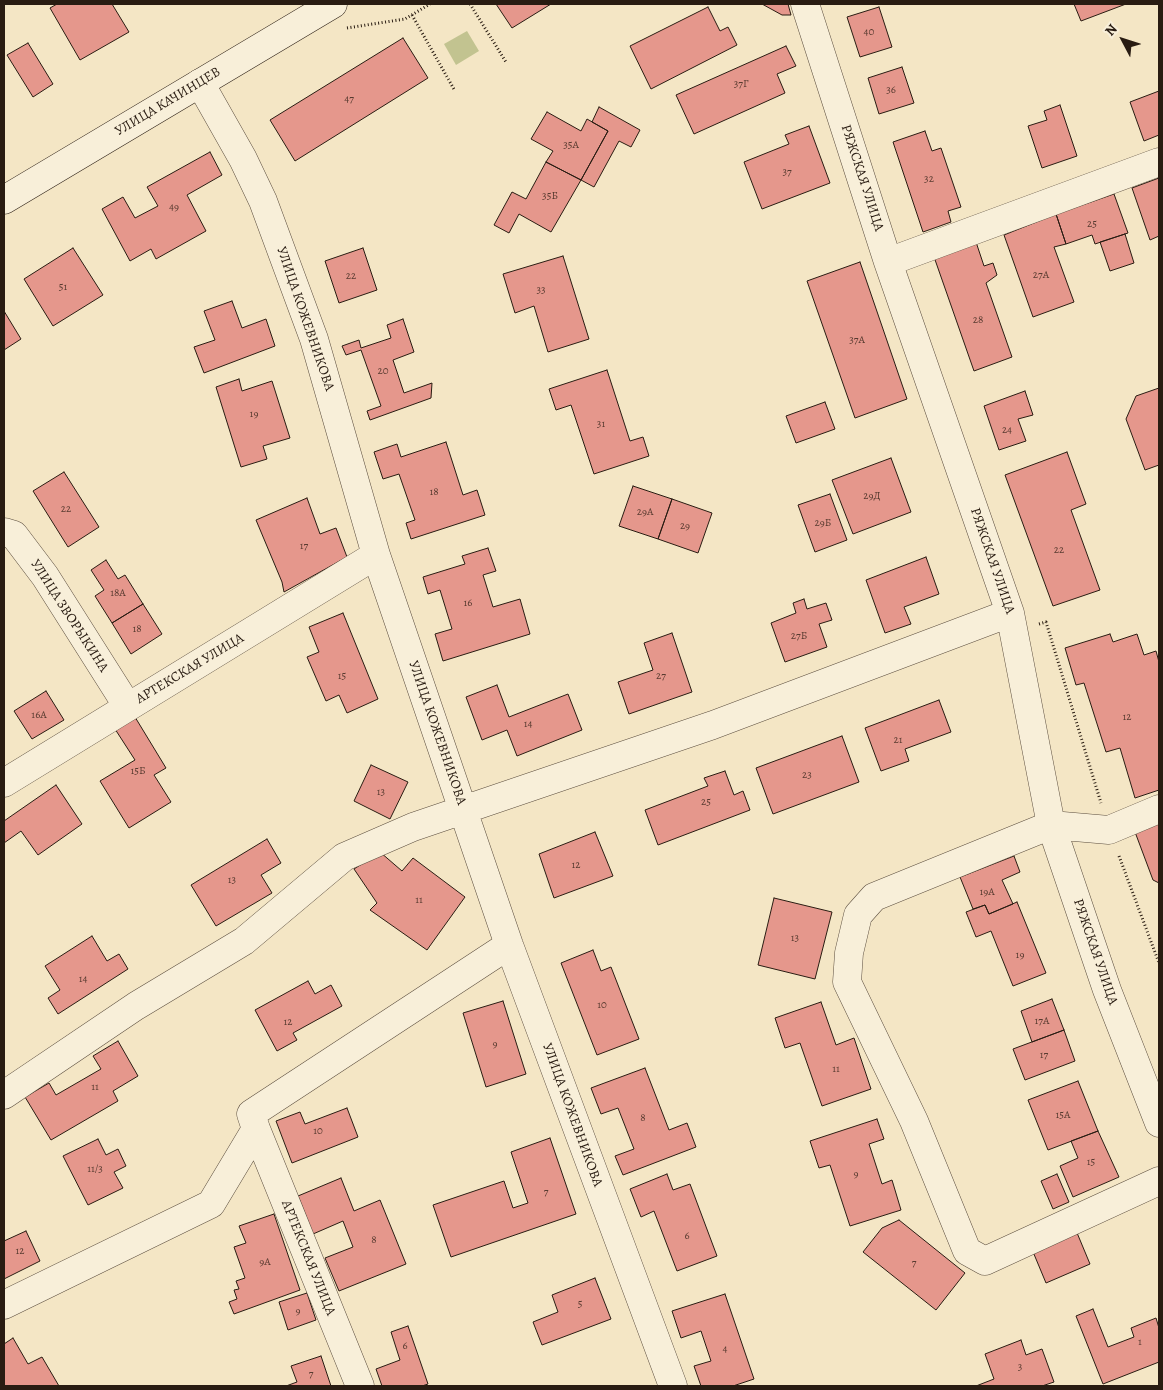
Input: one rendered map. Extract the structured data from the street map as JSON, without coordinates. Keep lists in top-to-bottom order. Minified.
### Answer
{"streets":{"street":["УЛИЦА КАЧИНЦЕВ","РЯЖСКАЯ УЛИЦА","УЛИЦА КОЖЕВНИКОВА","УЛИЦА ЗВОРЫКИНА","АРТЕКСКАЯ УЛИЦА"]},"crossings":[["УЛИЦА КАЧИНЦЕВ","УЛИЦА КОЖЕВНИКОВА"],["УЛИЦА КОЖЕВНИКОВА","АРТЕКСКАЯ УЛИЦА"],["УЛИЦА ЗВОРЫКИНА","АРТЕКСКАЯ УЛИЦА"]],"house_numbers":["40","37Г","36","47","35А","37","32","35Б","49","25","27А","22","51","33","28","37А","20","19","31","24","18","29Д","22","29А","29Б","29","17","22","18А","16","18","27Б","15","27","16А","12","14","21","15Б","23","13","25","12","13","19А","11","13","19","14","10","17А","12","9","17","11","11","15А","8","10","15","11/3","9","7","6","8","12","9А","7","5","9","1","6","4","3","7"],"north":"top left"}
